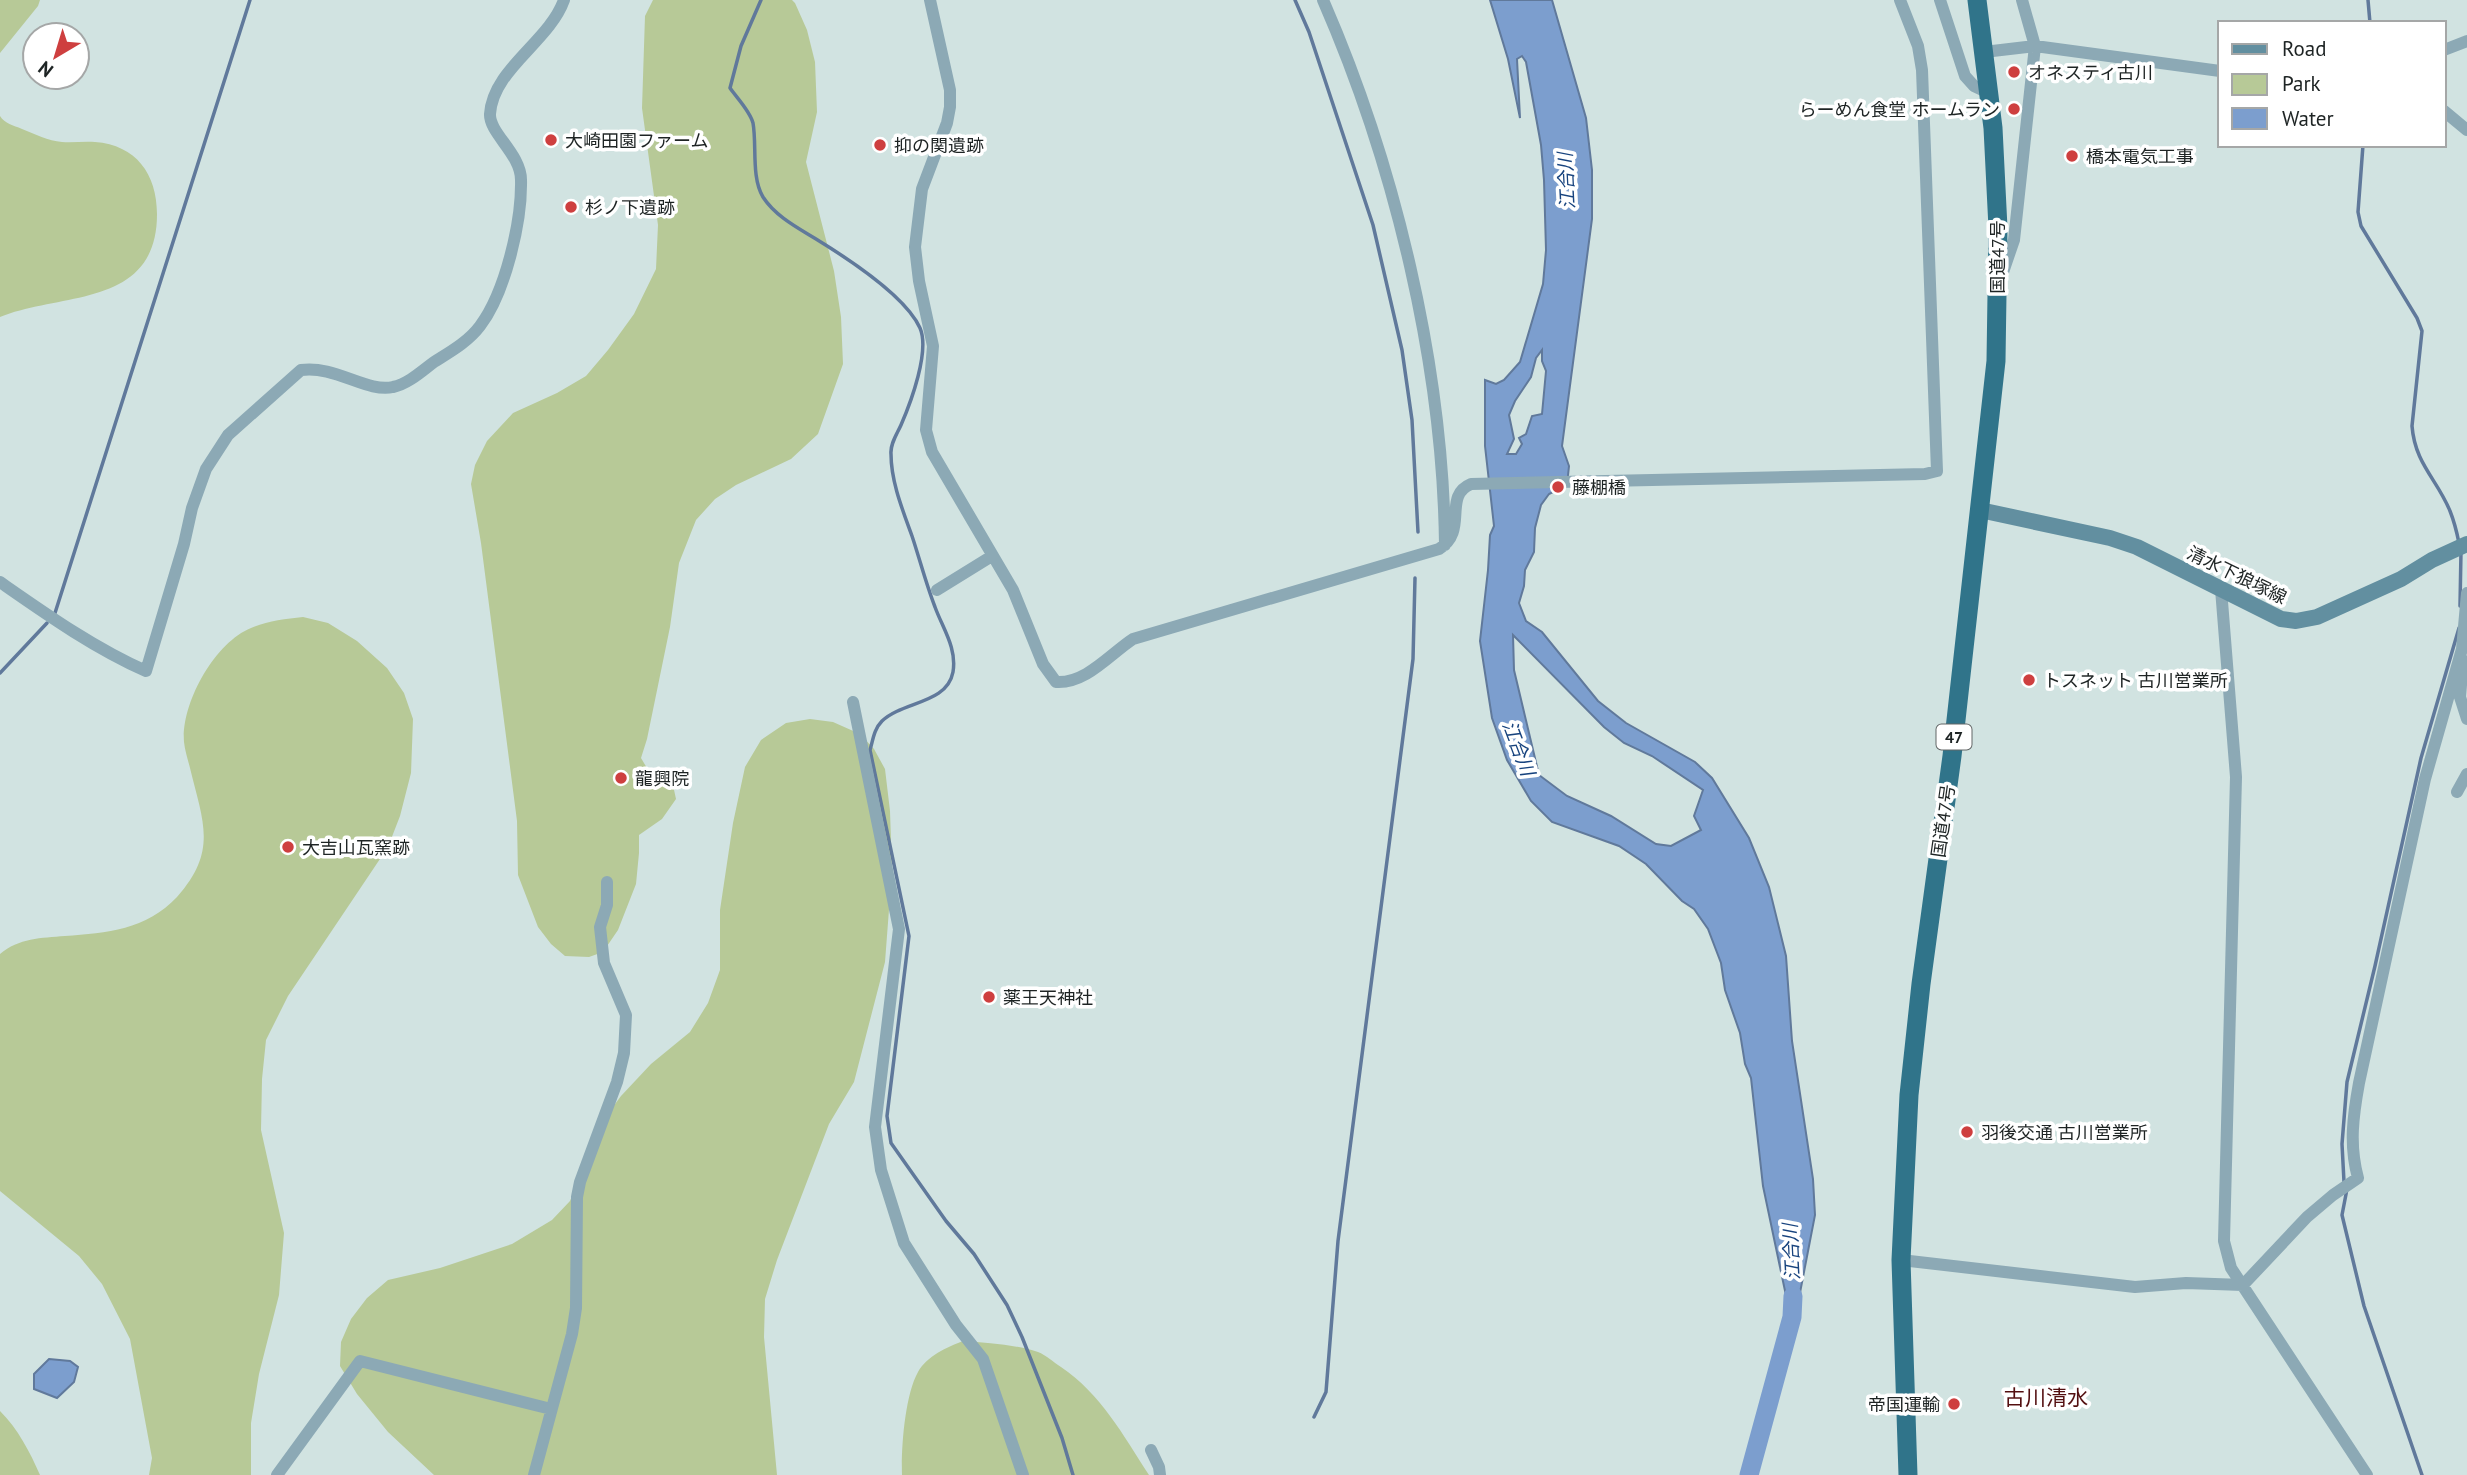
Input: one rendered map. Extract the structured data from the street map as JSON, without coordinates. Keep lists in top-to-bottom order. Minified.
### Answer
{"streets":{"highway":["国道47号","47"],"main road":["清水下狼塚線"]},"crossings":[["国道47号","清水下狼塚線"]],"districts":["古川清水"],"water":["江合川"],"places":["オネスティ古川","らーめん食堂 ホームラン","大崎田園ファーム","抑の関遺跡","橋本電気工事","杉ノ下遺跡","藤棚橋","トスネット 古川営業所","龍興院","大吉山瓦窯跡","薬王天神社","羽後交通 古川営業所","帝国運輸"],"legend":["Road","Park","Water"],"north":"bottom left"}
